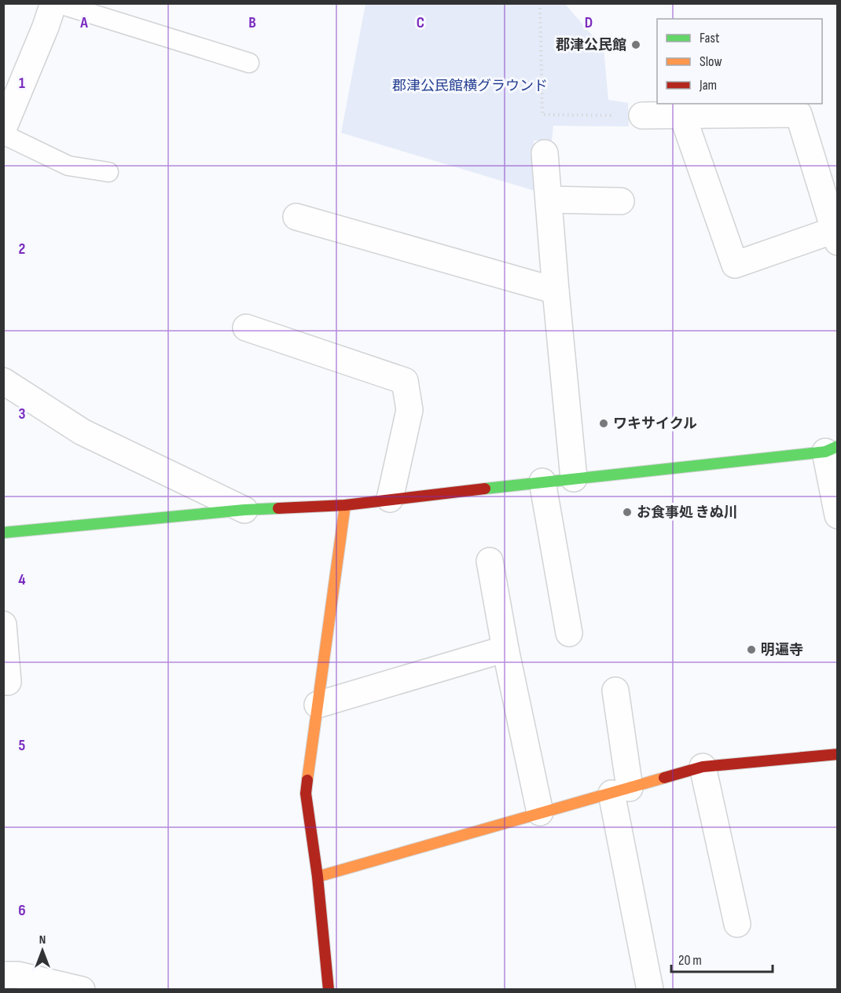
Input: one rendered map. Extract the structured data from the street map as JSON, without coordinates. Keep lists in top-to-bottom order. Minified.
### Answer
{"parks":["郡津公民館横グラウンド"],"places":["郡津公民館","ワキサイクル","お食事処 きぬ川","明遍寺"],"legend":["Fast","Slow","Jam"],"scale_bar":"20 m","north":"top","grid":{"columns":["A","B","C","D"],"rows":["1","2","3","4","5","6"]}}
